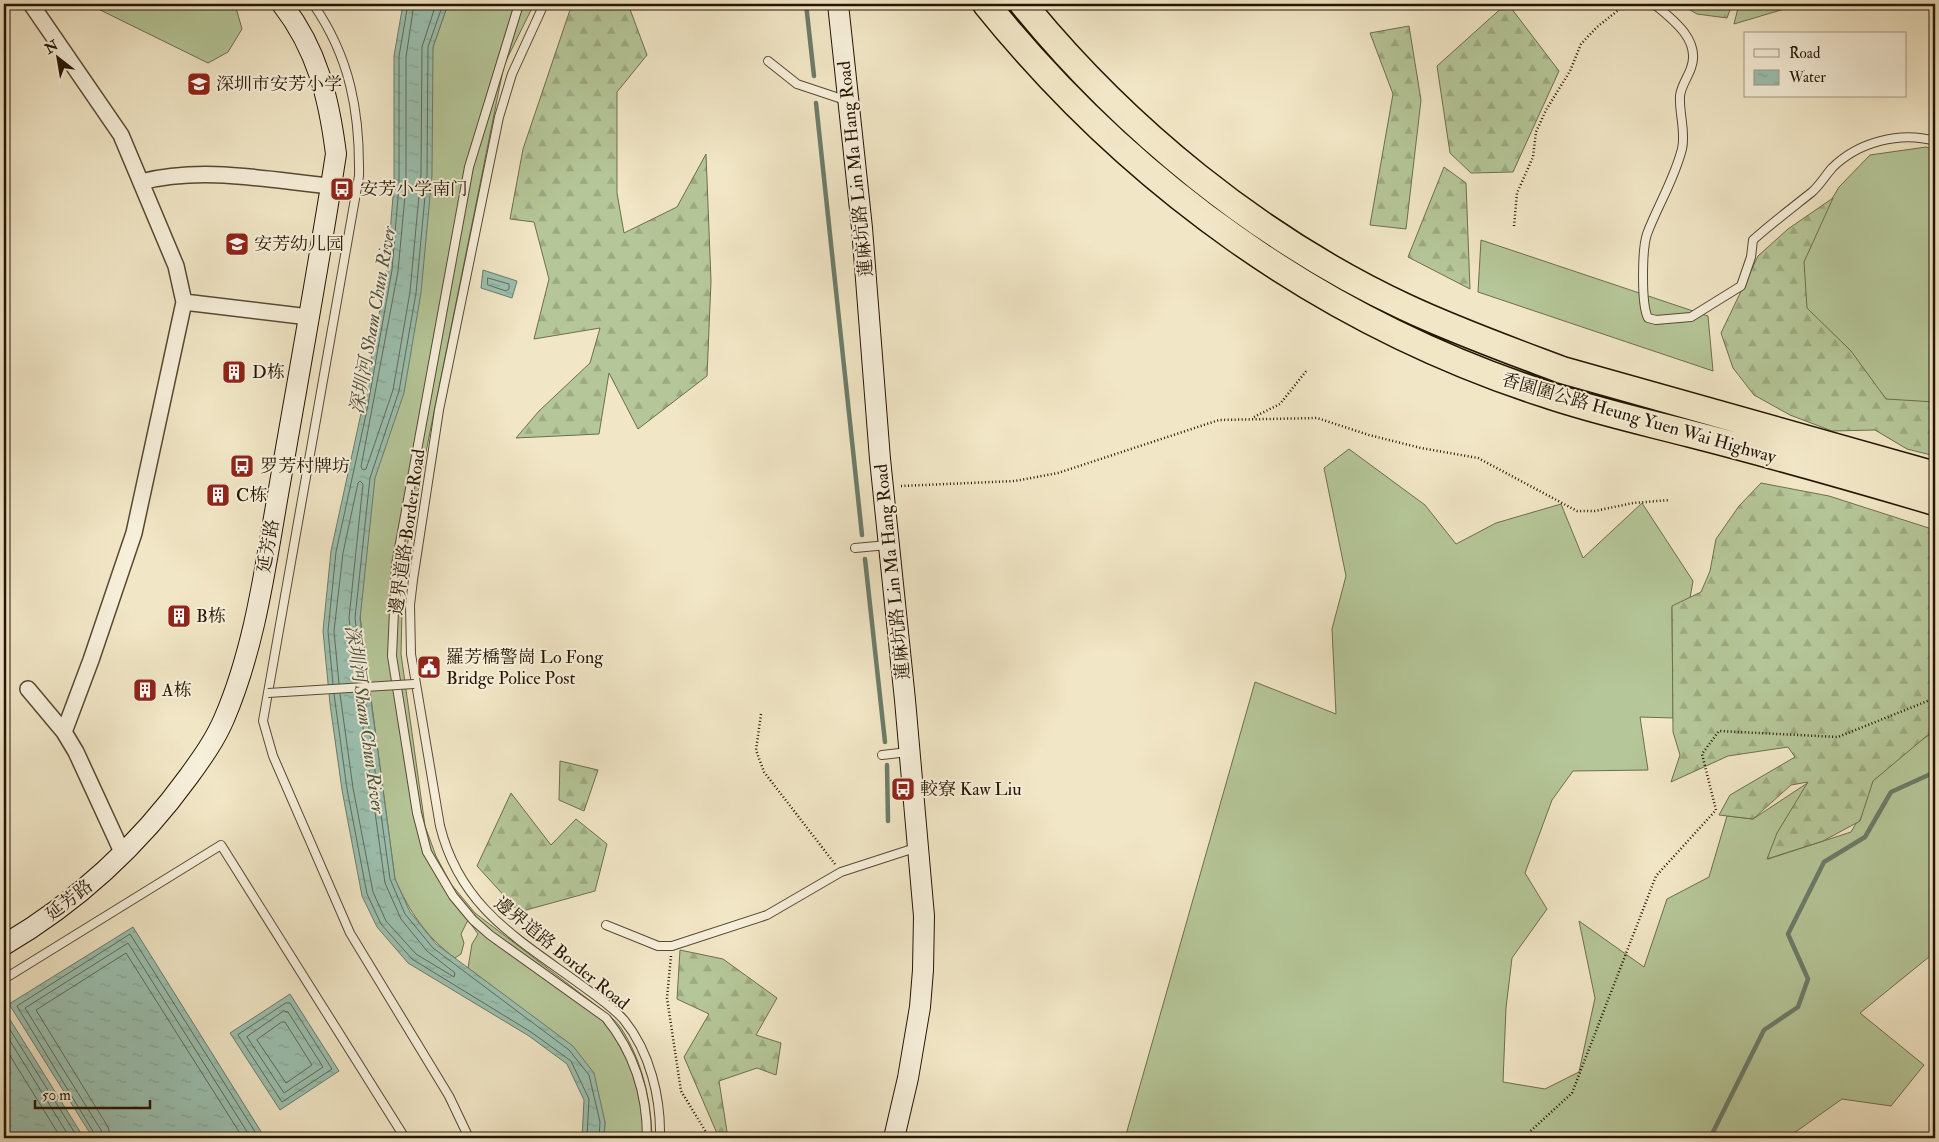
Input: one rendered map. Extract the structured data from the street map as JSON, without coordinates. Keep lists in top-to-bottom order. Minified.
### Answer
{"streets":{"highway":["香園圍公路 Heung Yuen Wai Highway"],"street":["蓮麻坑路 Lin Ma Hang Road","延芳路"],"lane":["邊界道路 Border Road"]},"water":["深圳河 Sham Chun River"],"places":{"school or university":["深圳市安芳小学","安芳幼儿园"],"bus stop":["安芳小学南门","罗芳村牌坊","較寮 Kaw Liu"],"building":["D栋","C栋","B栋","A栋"],"public building":["羅芳橋警崗 Lo Fong Bridge Police Post"]},"legend":["Road","Water"],"scale_bar":"50 m","north":"top left"}
